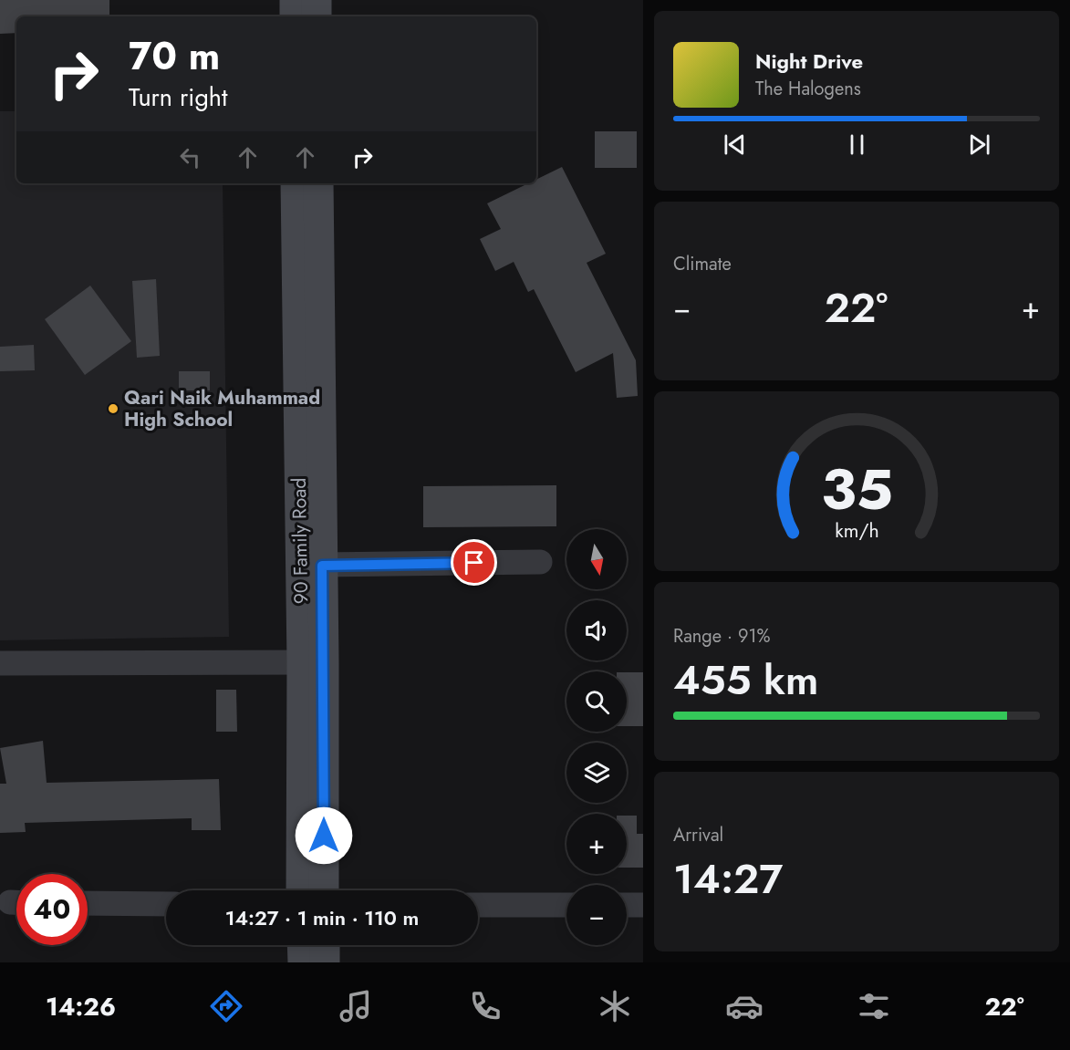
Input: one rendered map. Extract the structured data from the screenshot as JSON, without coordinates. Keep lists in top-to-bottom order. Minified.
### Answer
{"streets":{"street":["90 Family Road"]},"places":["Qari Naik Muhammad High School"],"north":"bottom","page":{"turn":["70 m","Turn right"],"song":["Night Drive","The Halogens"],"tile":["Climate",["Range · 91%","455 km"],["Arrival","14:27"]],"heat":["−","22°","+"],"map_buttons":["+","−"],"limit":"40","trip":"14:27 · 1 min · 110 m","tabs":["14:26","22°"],"gauge":["35","km/h"]}}
